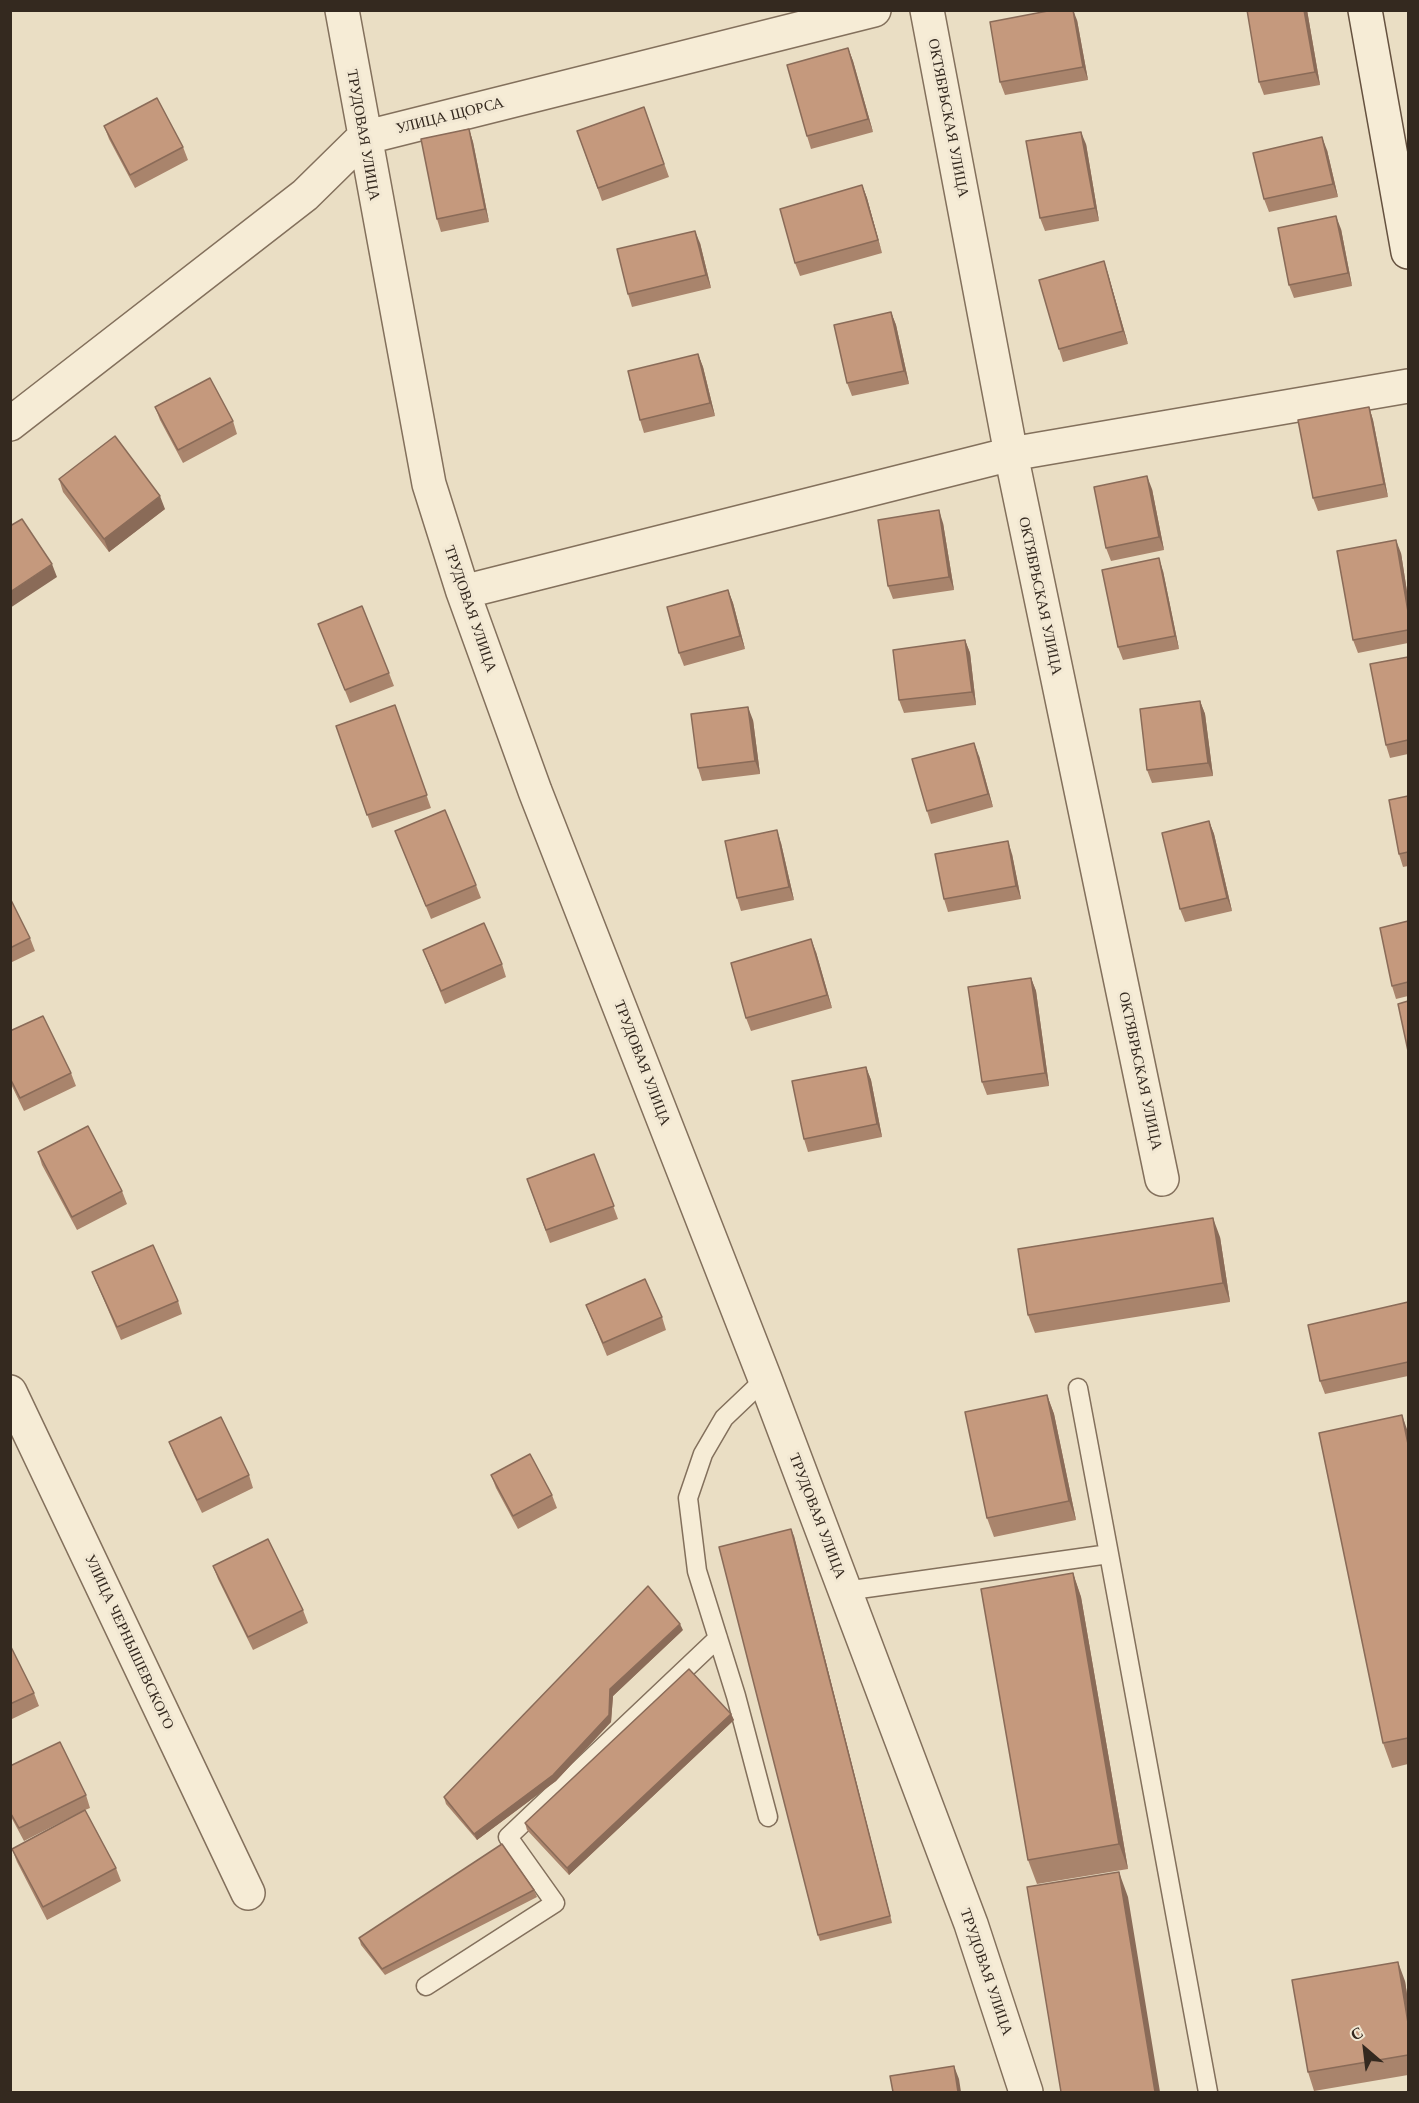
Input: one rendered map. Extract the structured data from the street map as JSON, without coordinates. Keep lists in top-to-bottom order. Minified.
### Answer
{"streets":{"street":["УЛИЦА ЩОРСА","ОКТЯБРЬСКАЯ УЛИЦА","ТРУДОВАЯ УЛИЦА","УЛИЦА ЧЕРНЫШЕВСКОГО"]},"crossings":[["УЛИЦА ЩОРСА","ТРУДОВАЯ УЛИЦА"]],"north":"top left"}
